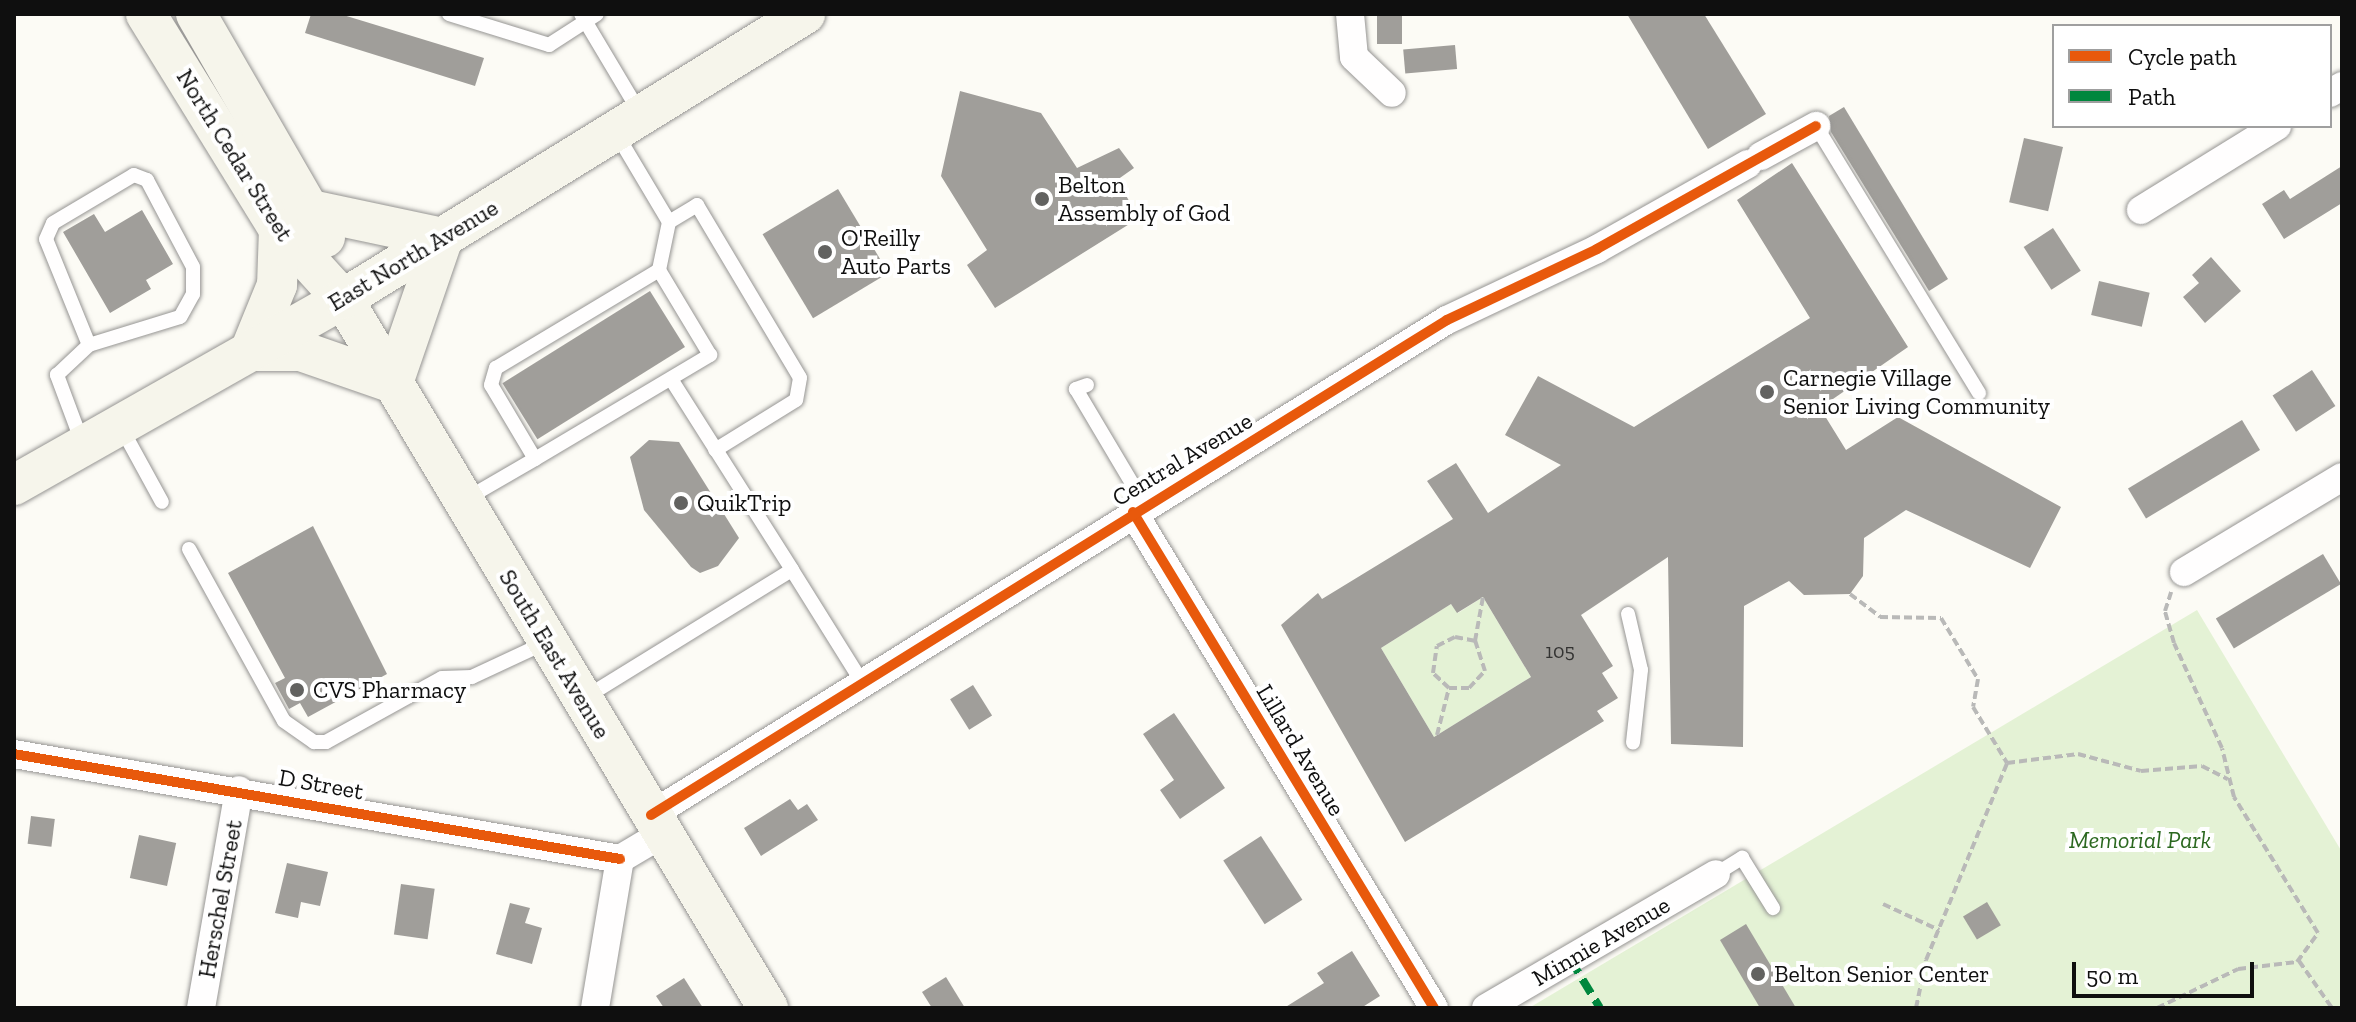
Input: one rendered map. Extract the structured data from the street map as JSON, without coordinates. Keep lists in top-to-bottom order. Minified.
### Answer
{"streets":{"main road":["North Cedar Street","East North Avenue","South East Avenue"],"street":["Central Avenue","Lillard Avenue","D Street","Herschel Street","Minnie Avenue"]},"crossings":[["North Cedar Street","East North Avenue"],["North Cedar Street","South East Avenue"],["East North Avenue","South East Avenue"],["Central Avenue","South East Avenue"],["Central Avenue","Lillard Avenue"],["Central Avenue","D Street"],["D Street","Herschel Street"]],"parks":["Memorial Park"],"places":["Belton Assembly of God","O'Reilly Auto Parts","Carnegie Village Senior Living Community","QuikTrip","CVS Pharmacy","Belton Senior Center"],"house_numbers":["105"],"legend":["Cycle path","Path"],"scale_bar":"50 m"}
